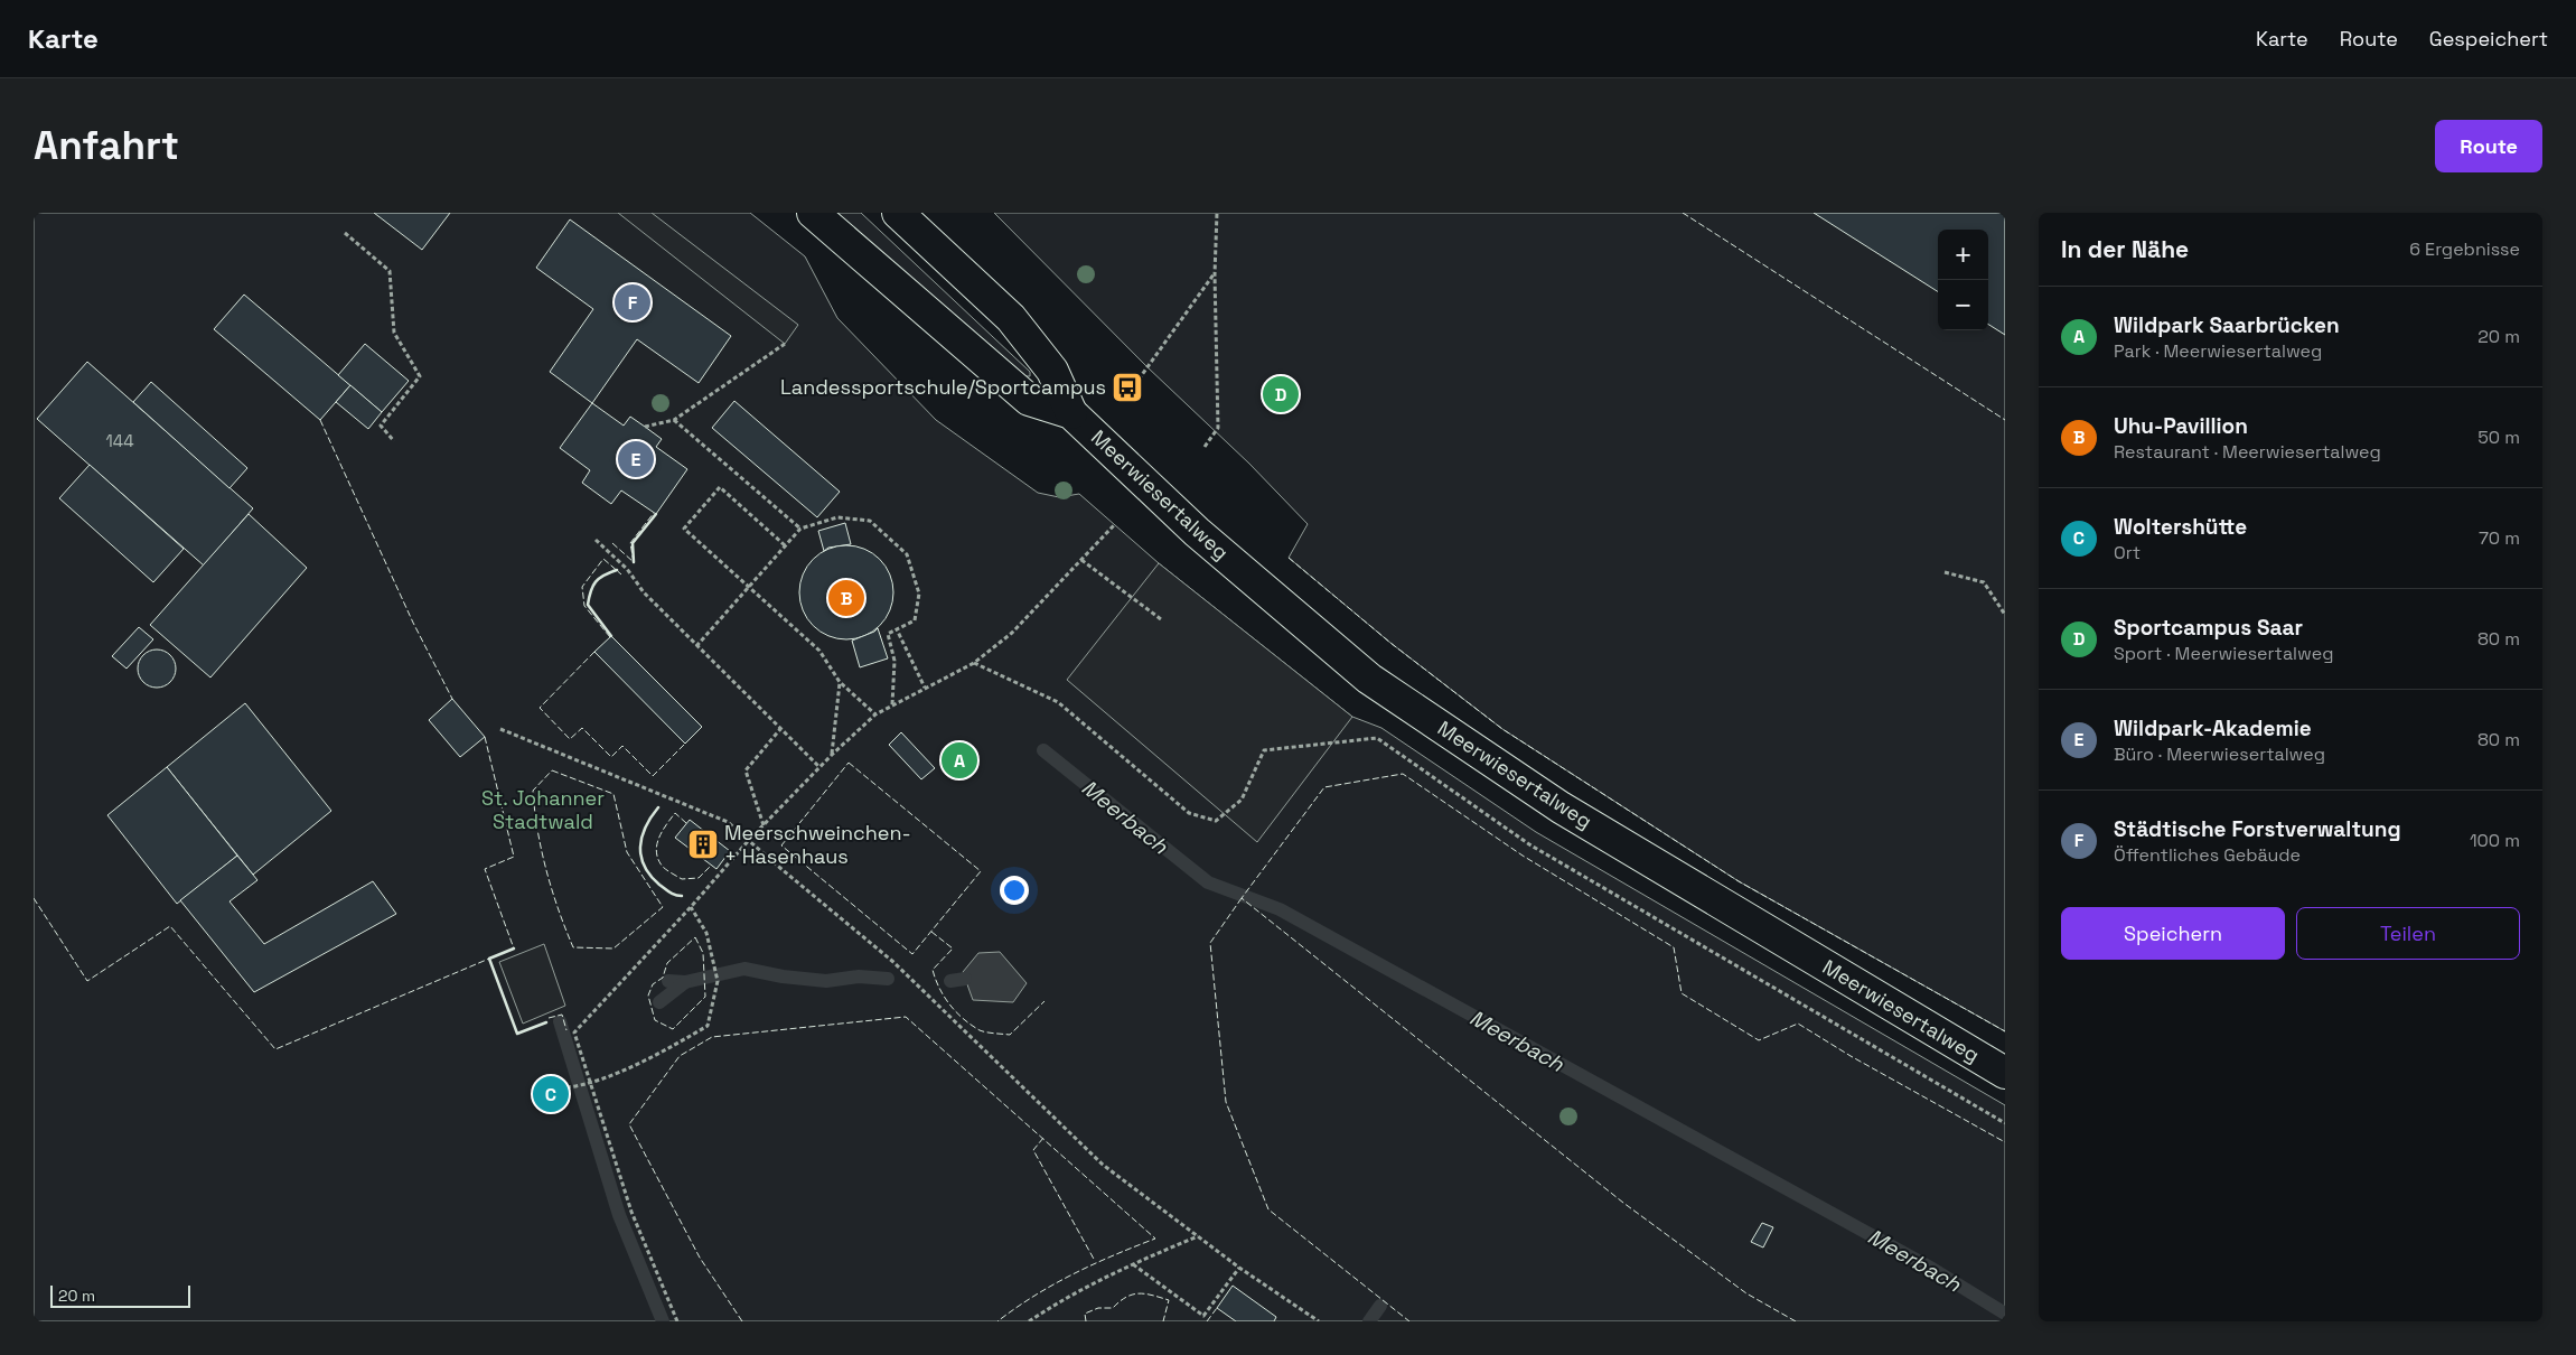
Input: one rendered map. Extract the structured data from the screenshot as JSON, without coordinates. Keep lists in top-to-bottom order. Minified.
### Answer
{"streets":{"main road":["Meerwiesertalweg"]},"water":["Meerbach"],"parks":["St. Johanner Stadtwald"],"places":{"bus stop":["Landessportschule/Sportcampus"],"building":["Meerschweinchen- + Hasenhaus"]},"house_numbers":["144"],"scale_bar":"20 m","page":{"header":"Karte","nav":["Karte","Route","Gespeichert"],"buttons":["Route",["Speichern","Teilen"]],"title":"Anfahrt","heading":["In der Nähe","6 Ergebnisse"],"map_buttons":["+","−"],"pins":["F","D","E","B","A","C"],"list":[{"mark":"A","name":"Wildpark Saarbrücken","note":"Park · Meerwiesertalweg","value":"20 m"},{"mark":"B","name":"Uhu-Pavillion","note":"Restaurant · Meerwiesertalweg","value":"50 m"},{"mark":"C","name":"Woltershütte","note":"Ort","value":"70 m"},{"mark":"D","name":"Sportcampus Saar","note":"Sport · Meerwiesertalweg","value":"80 m"},{"mark":"E","name":"Wildpark-Akademie","note":"Büro · Meerwiesertalweg","value":"80 m"},{"mark":"F","name":"Städtische Forstverwaltung","note":"Öffentliches Gebäude","value":"100 m"}],"scale":"20 m"}}
